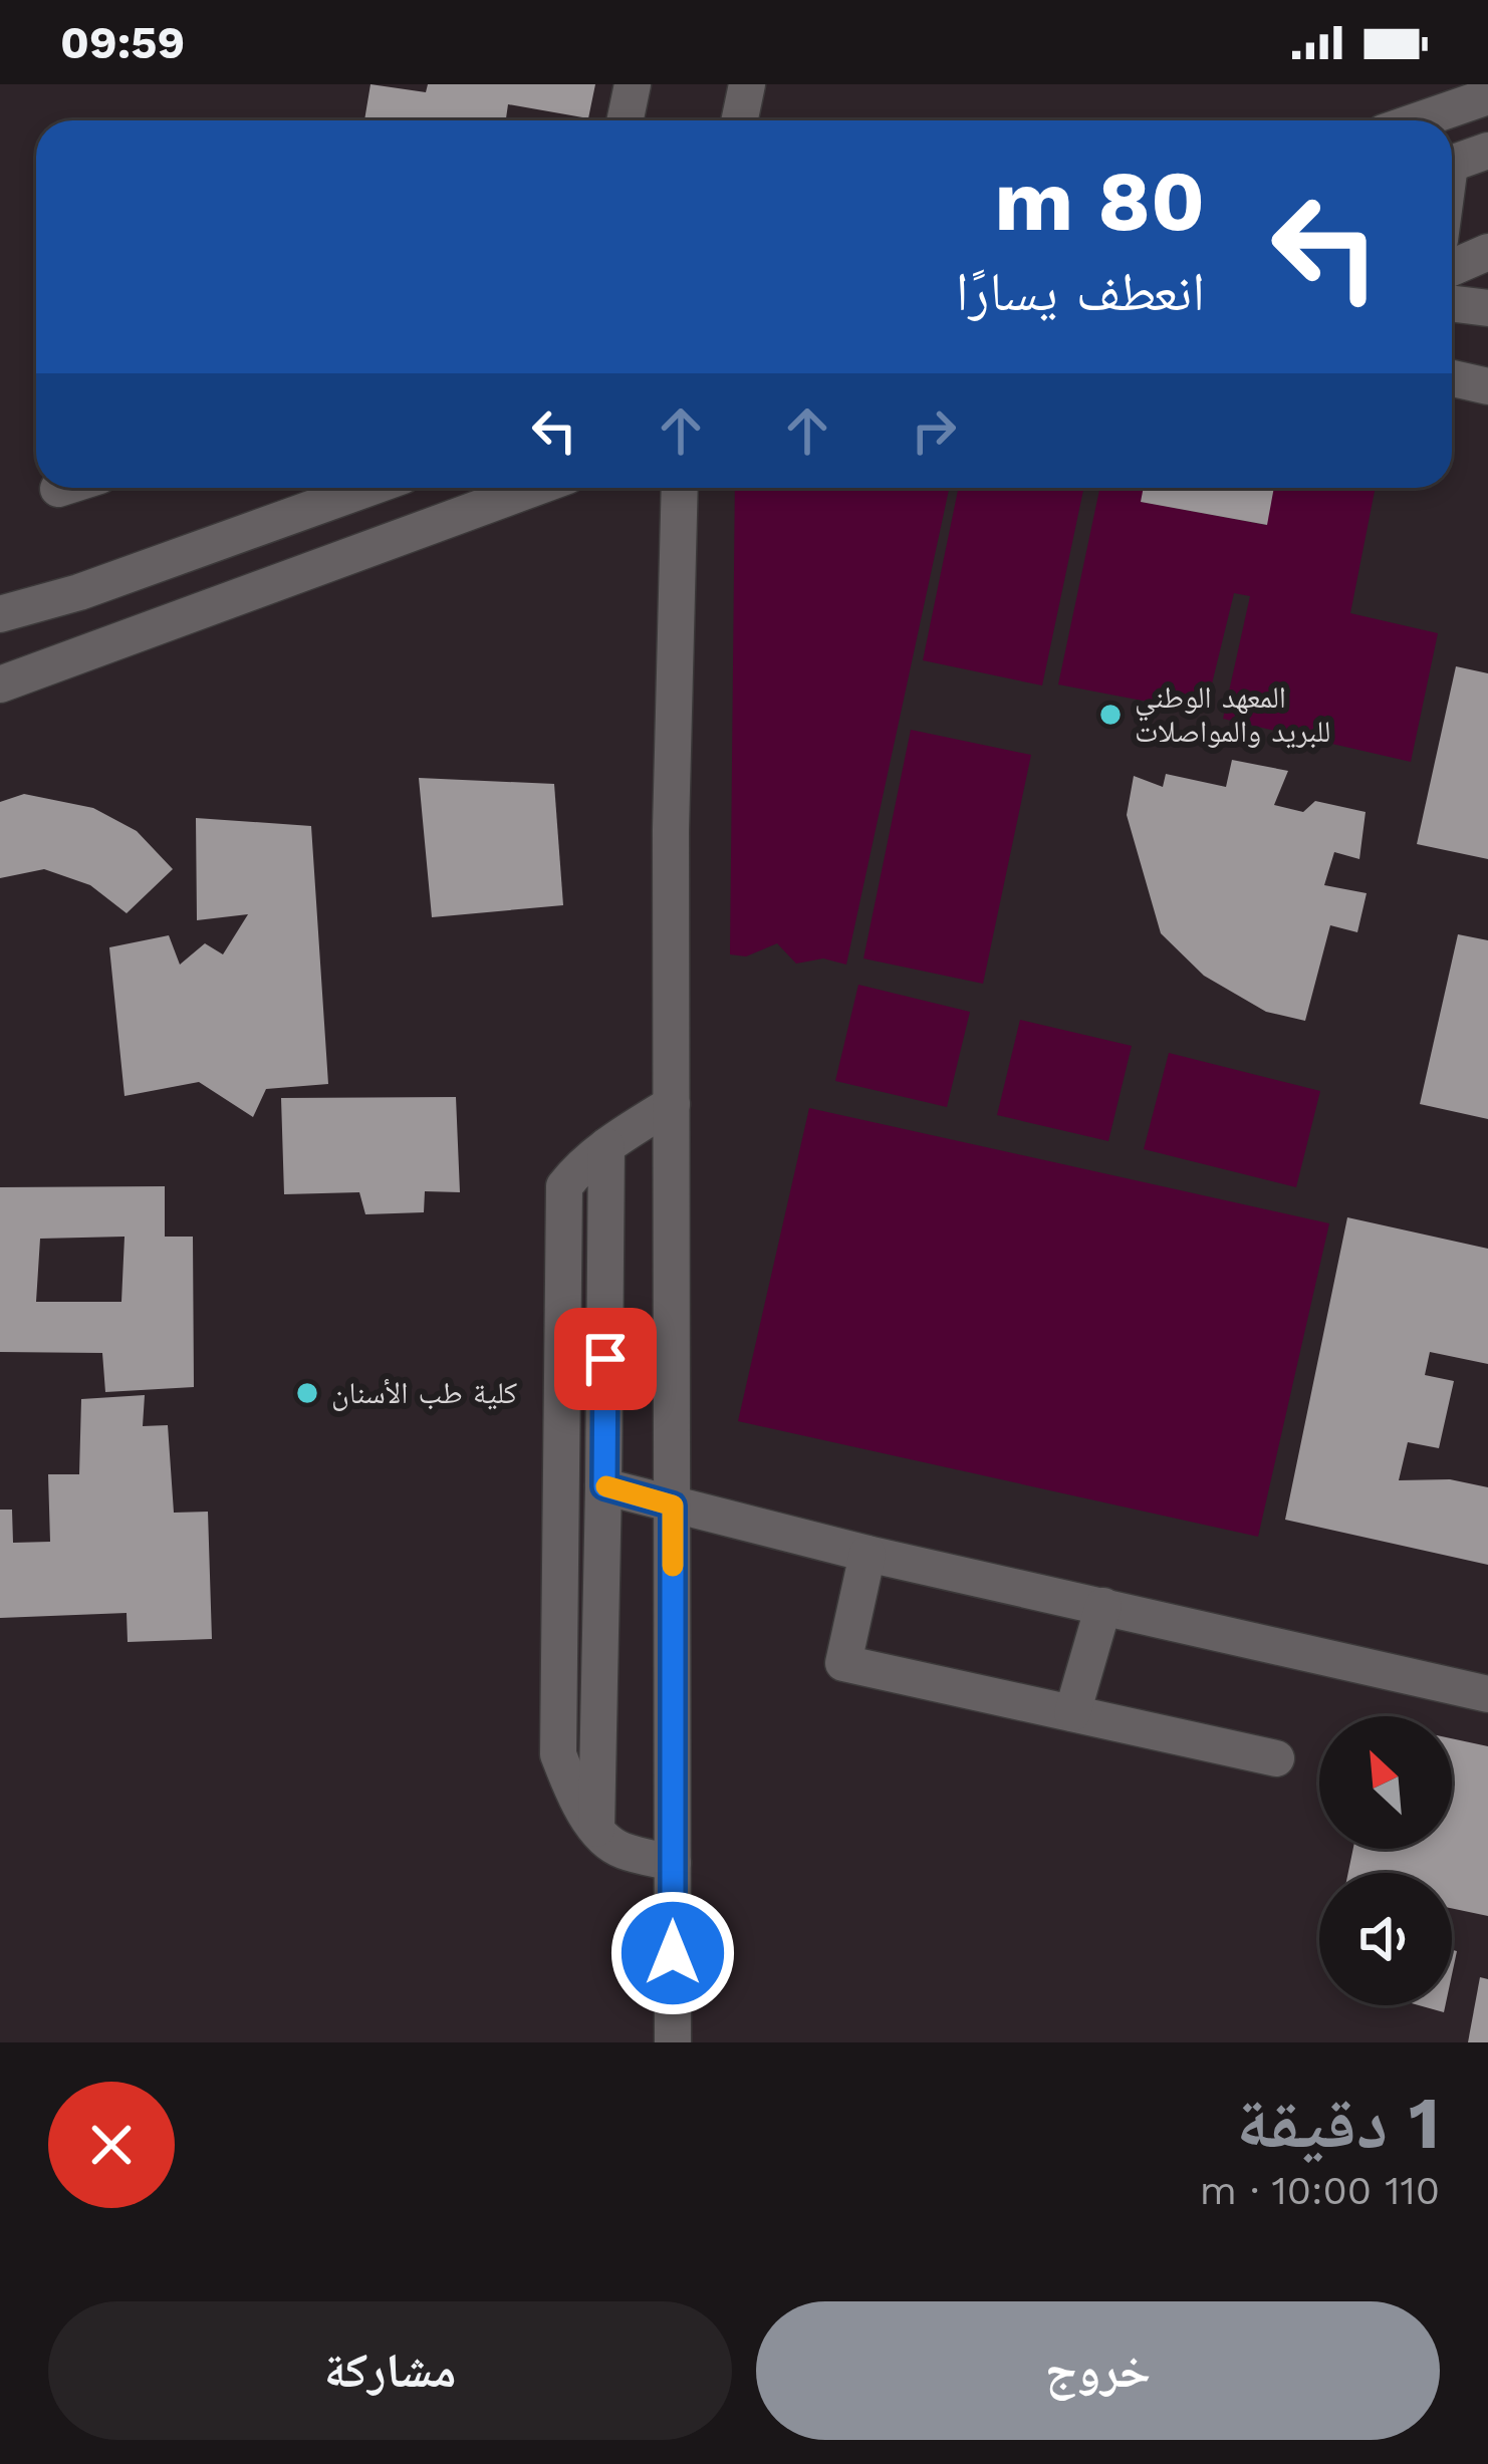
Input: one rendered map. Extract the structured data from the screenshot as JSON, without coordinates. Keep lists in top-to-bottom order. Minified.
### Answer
{"places":["المعهد الوطني للبريد والمواصلات","كلية طب الأسنان"],"north":"top left","page":{"status":"09:59","turn":["80 m","انعطف يسارًا"],"heading":["1 دقيقة","110 m · 10:00"],"buttons":["خروج","مشاركة"]}}
